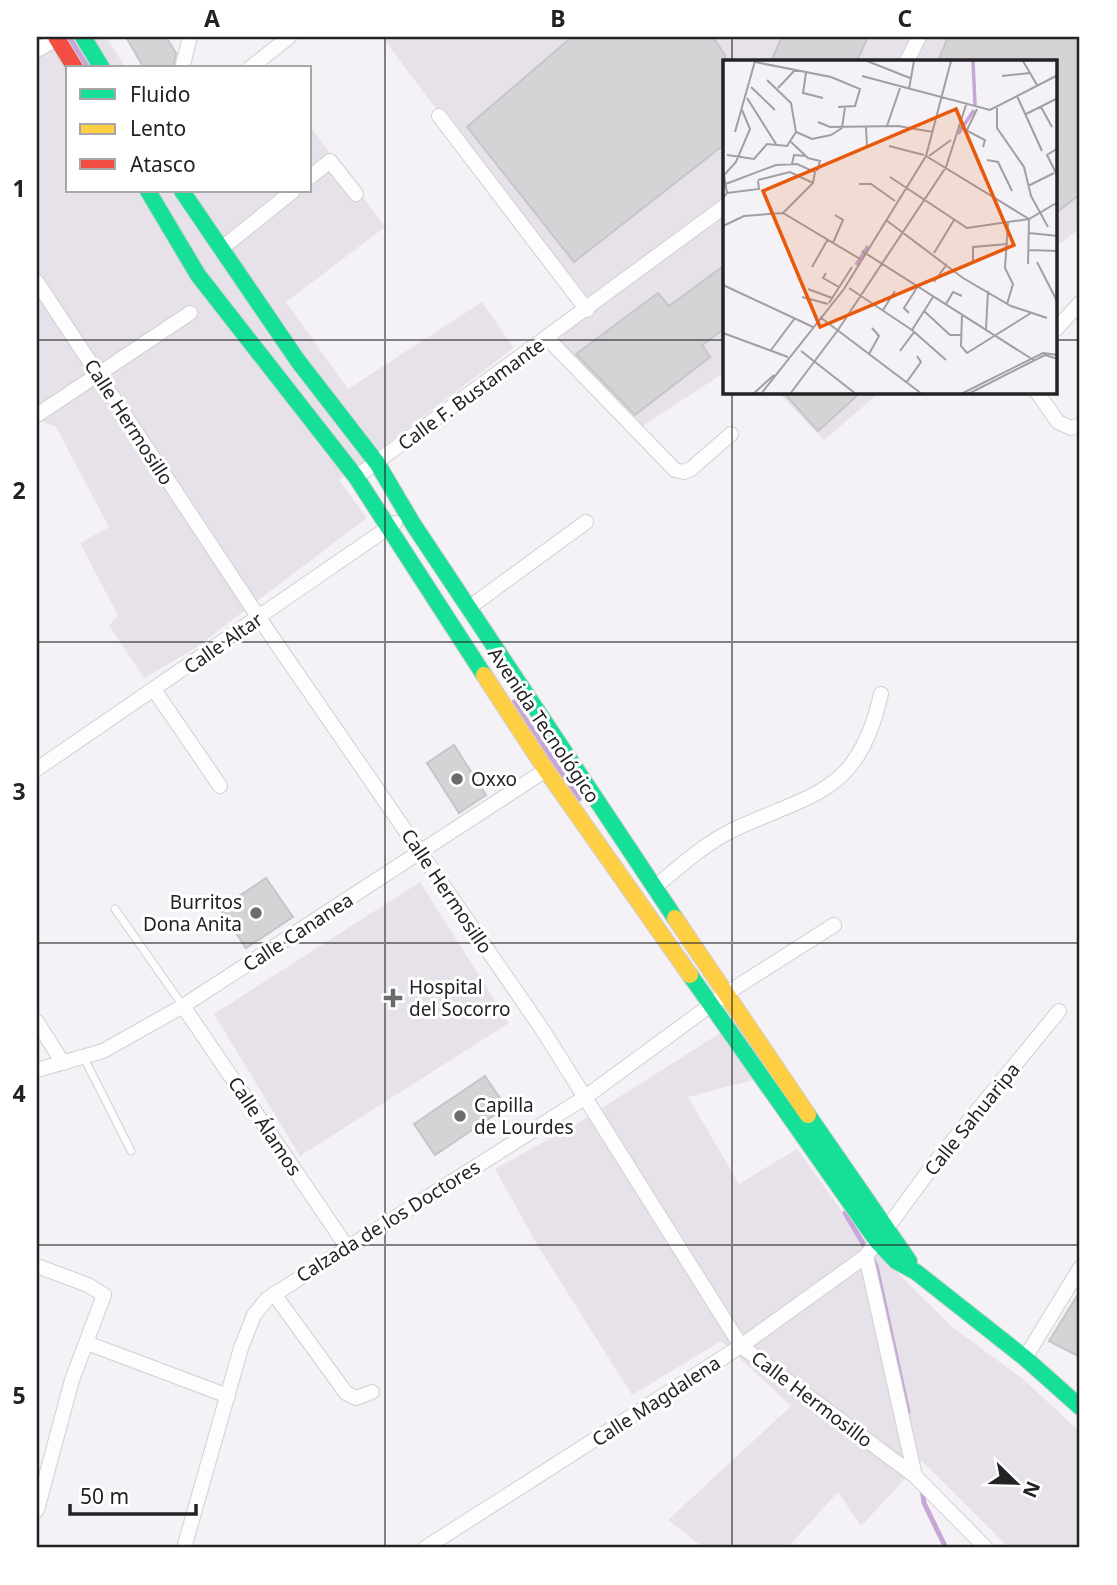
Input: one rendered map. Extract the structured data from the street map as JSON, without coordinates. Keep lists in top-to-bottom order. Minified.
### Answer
{"streets":{"main road":["Avenida Tecnológico"],"street":["Calle F. Bustamante","Calle Hermosillo","Calle Altar","Calle Cananea","Calle Sahuaripa","Calle Álamos","Calzada de los Doctores","Calle Magdalena"]},"crossings":[["Calle F. Bustamante","Avenida Tecnológico"],["Calle Hermosillo","Calle Altar"],["Calle Hermosillo","Calle Cananea"],["Calle Hermosillo","Calzada de los Doctores"],["Calle Hermosillo","Calle Magdalena"],["Calle Altar","Avenida Tecnológico"],["Avenida Tecnológico","Calle Cananea"],["Avenida Tecnológico","Calle Sahuaripa"],["Avenida Tecnológico","Calzada de los Doctores"],["Avenida Tecnológico","Calle Magdalena"],["Calle Cananea","Calle Álamos"],["Calle Sahuaripa","Calle Magdalena"],["Calle Álamos","Calzada de los Doctores"]],"places":{"other":["Oxxo","Burritos Dona Anita","Capilla de Lourdes"],"health":["Hospital del Socorro"]},"legend":["Fluido","Lento","Atasco"],"scale_bar":"50 m","north":"bottom right","grid":{"columns":["A","B","C"],"rows":["1","2","3","4","5"]}}
